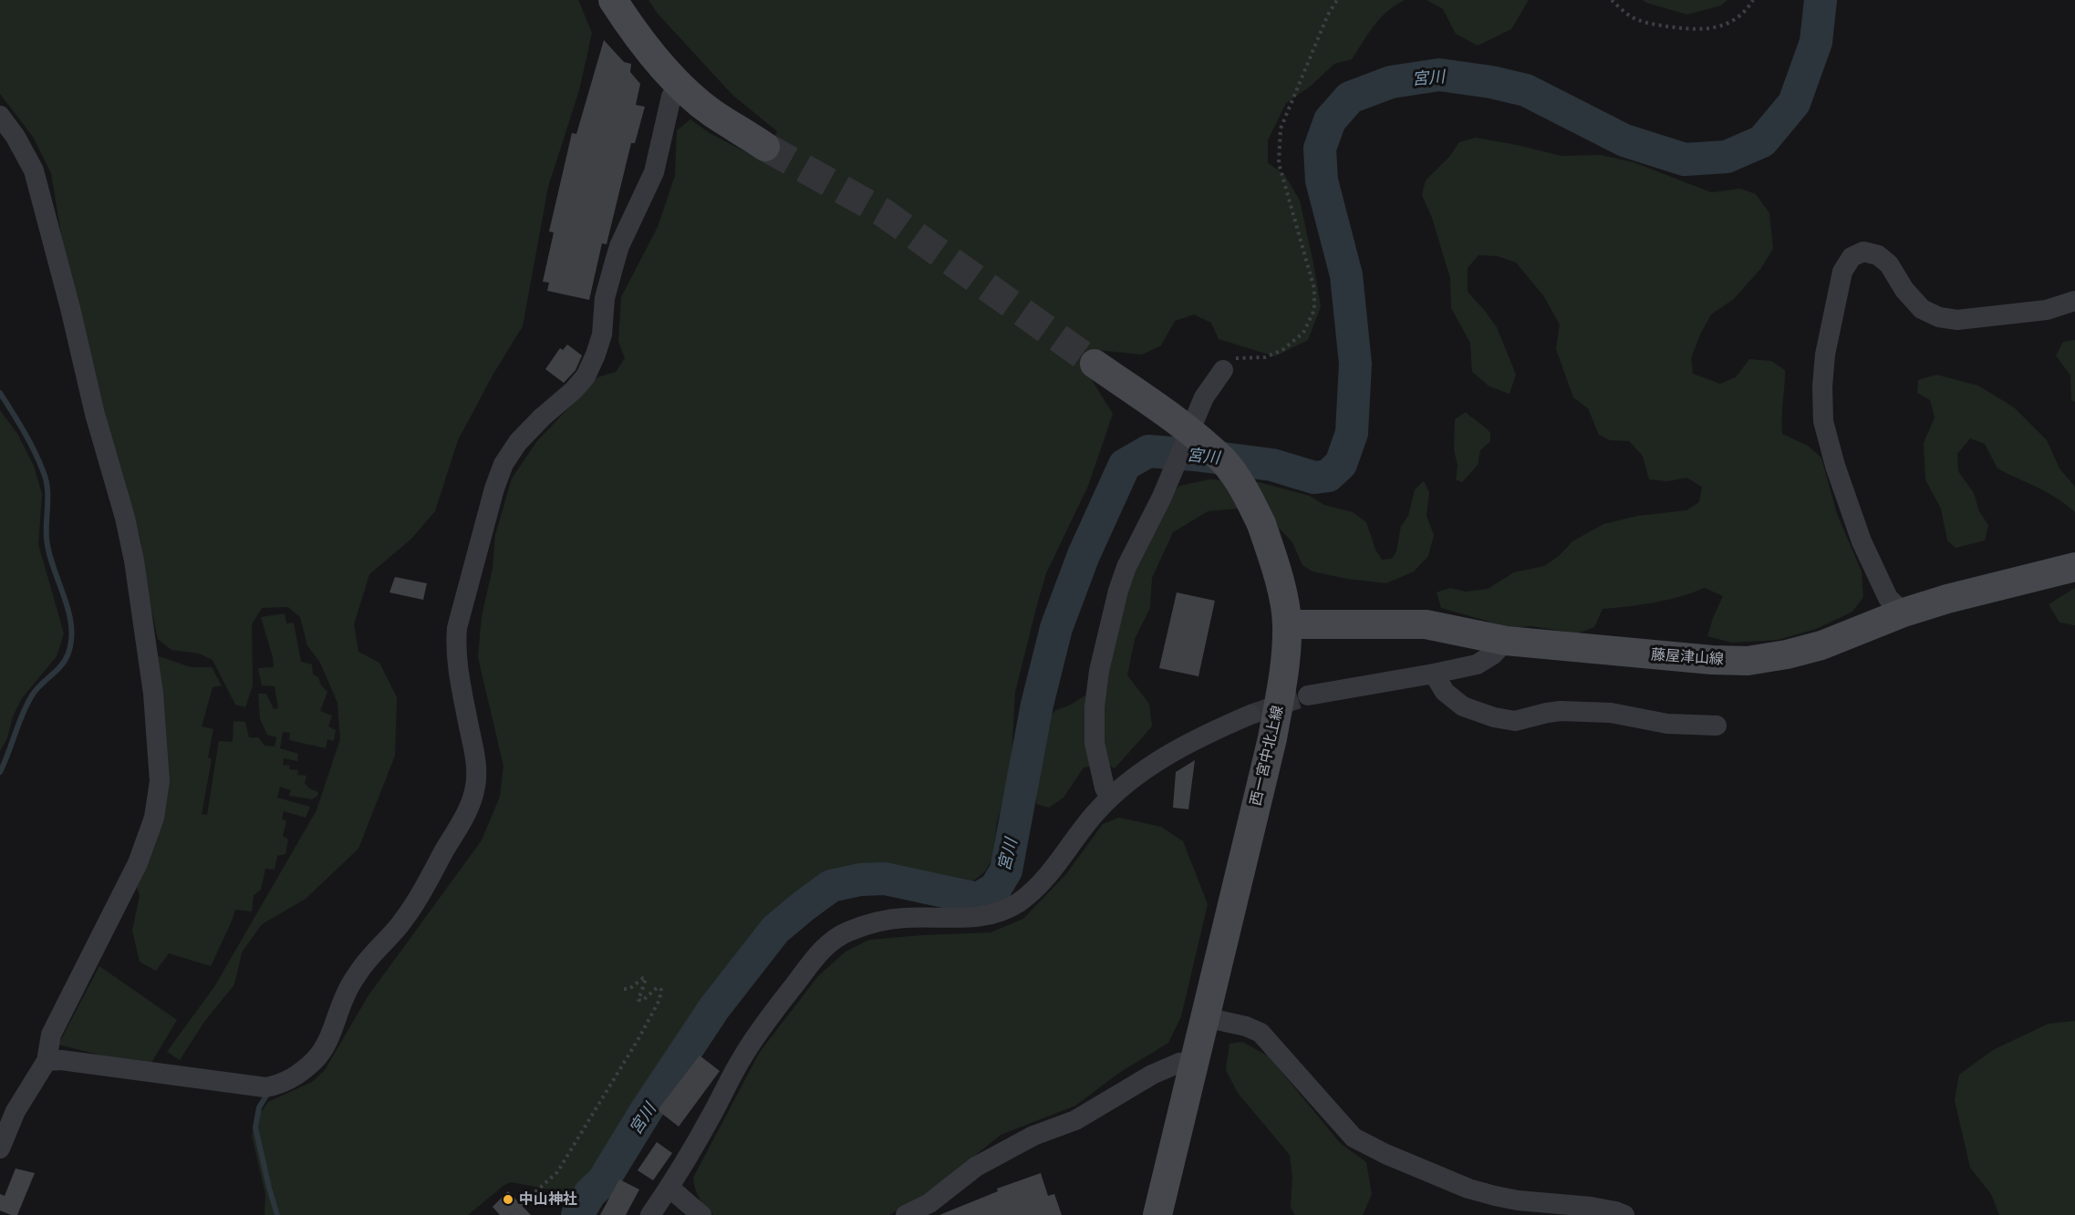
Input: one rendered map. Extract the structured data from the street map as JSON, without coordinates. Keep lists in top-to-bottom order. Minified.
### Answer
{"streets":{"main road":["藤屋津山線","西一宮中北上線"]},"crossings":[["藤屋津山線","西一宮中北上線"]],"water":["宮川"],"places":["中山神社"]}
